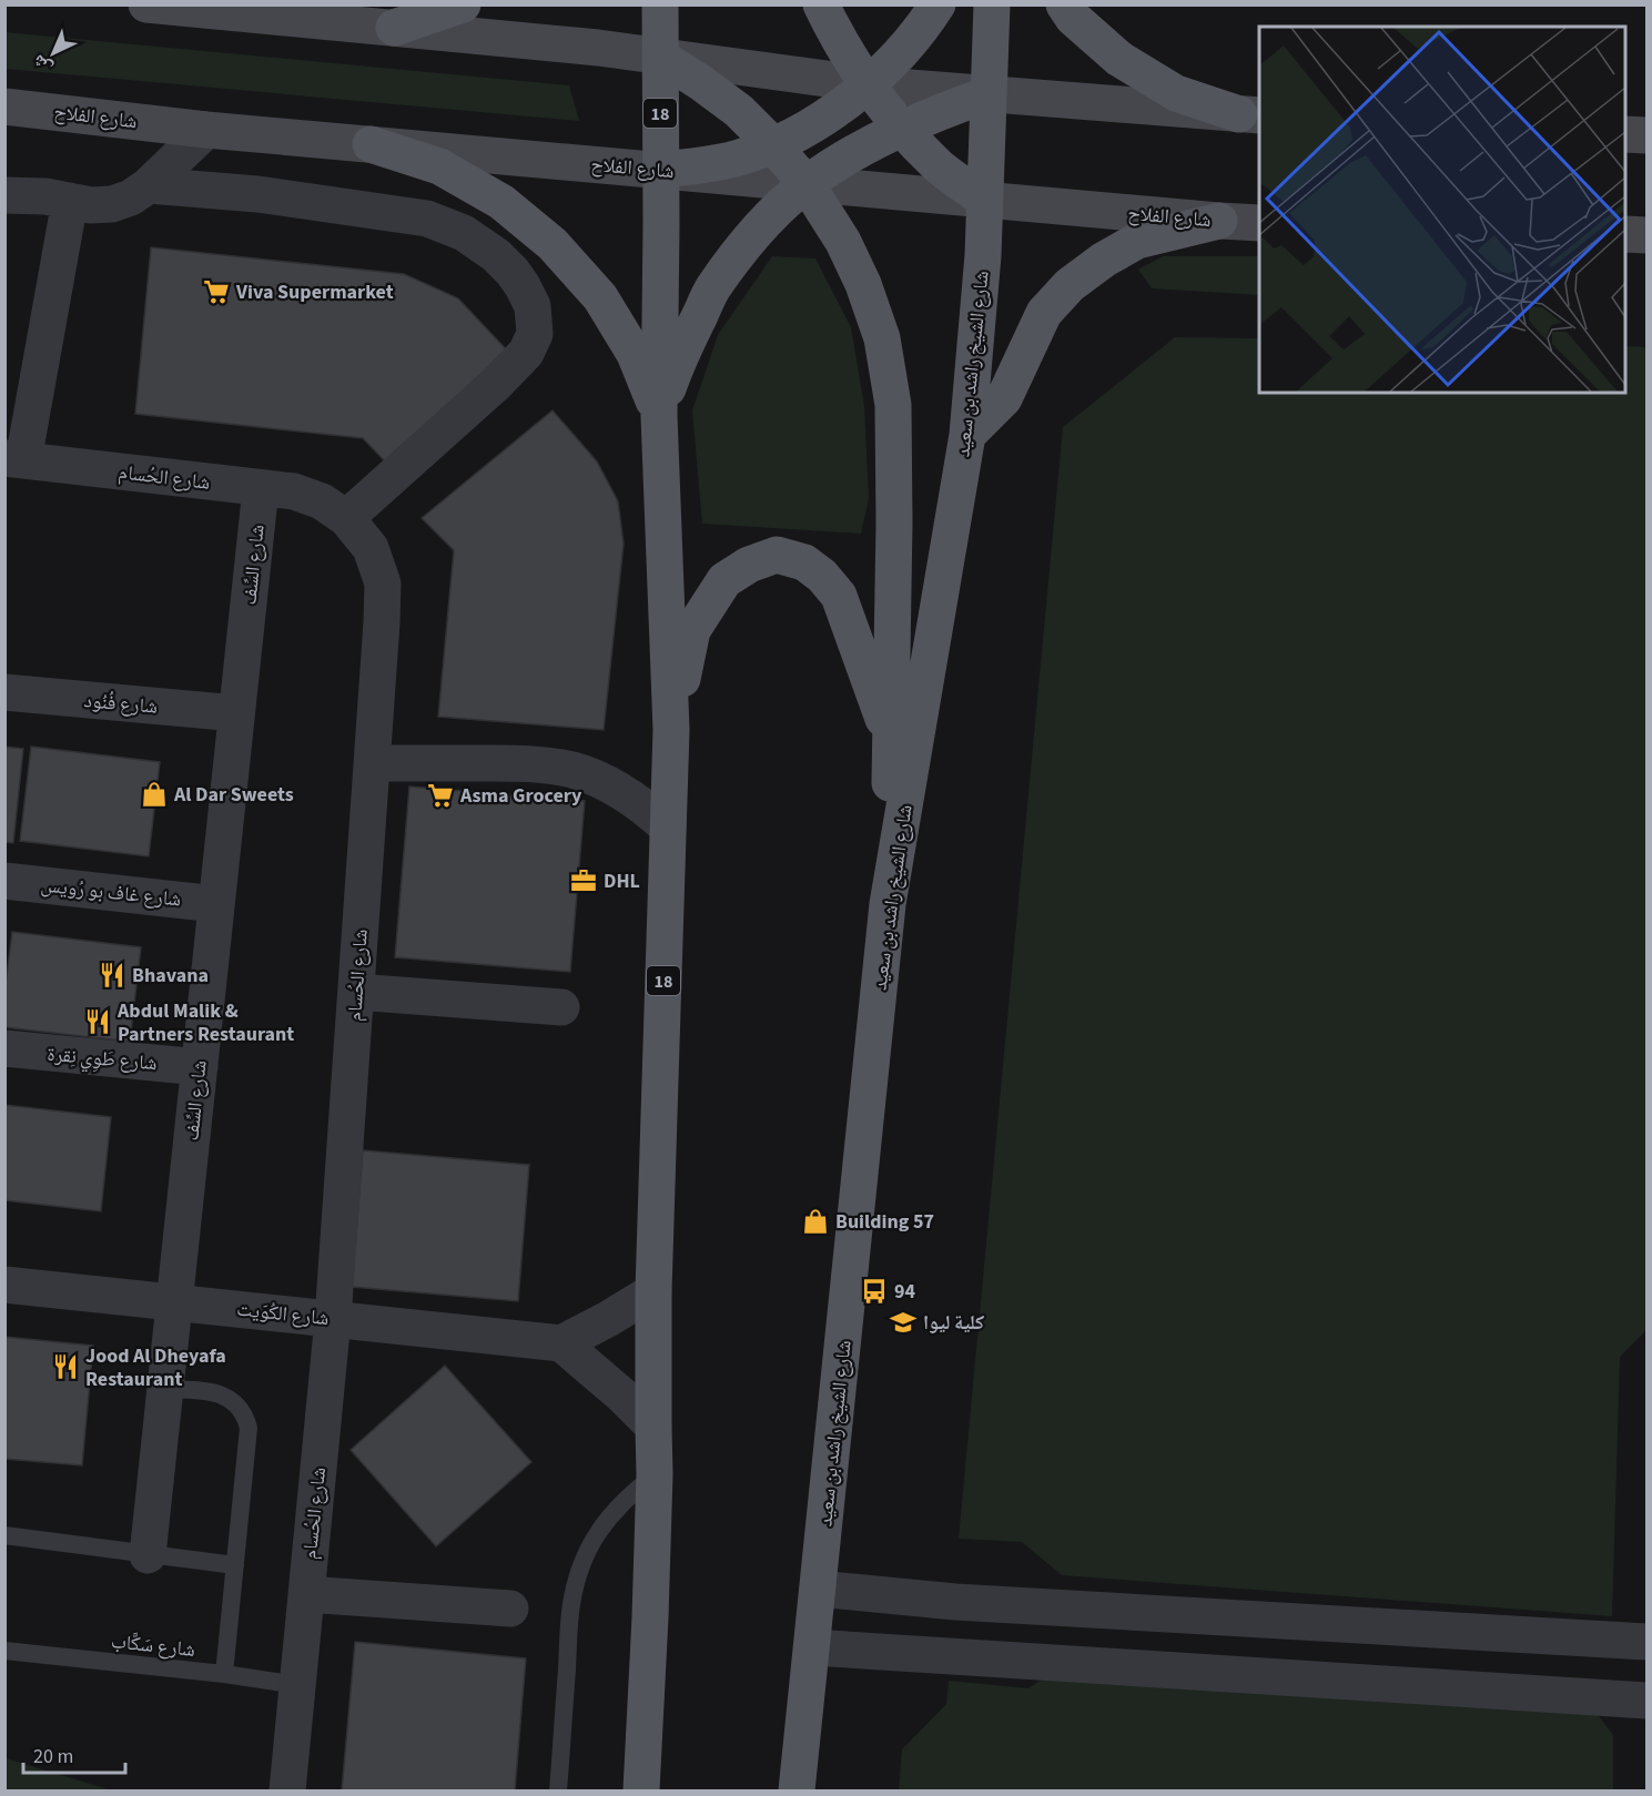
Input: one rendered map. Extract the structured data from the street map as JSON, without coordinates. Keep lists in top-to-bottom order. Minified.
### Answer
{"streets":{"main road":["18","شارع الفلاح","شارع الشيخ راشد بن سعيد"],"street":["شارع الحُسام","شارع السِّف","شارع فُنُود","شارع غاف بو رُويس","شارع طَوِي نِقرة","شارع الكُوَيت"],"lane":["شارع سَكَّاب"]},"crossings":[["18","شارع الفلاح"],["شارع الفلاح","شارع الشيخ راشد بن سعيد"],["شارع الحُسام","شارع السِّف"],["شارع الحُسام","شارع الكُوَيت"],["شارع الحُسام","شارع سَكَّاب"],["شارع السِّف","شارع فُنُود"],["شارع السِّف","شارع غاف بو رُويس"],["شارع السِّف","شارع طَوِي نِقرة"],["شارع السِّف","شارع الكُوَيت"]],"places":{"supermarket":["Viva Supermarket","Asma Grocery"],"shop":["Al Dar Sweets","Building 57"],"office":["DHL"],"restaurant":["Bhavana","Abdul Malik & Partners Restaurant","Jood Al Dheyafa Restaurant"],"bus stop":["94"],"school or university":["كلية ليوا"]},"scale_bar":"20 m","north":"bottom left"}
